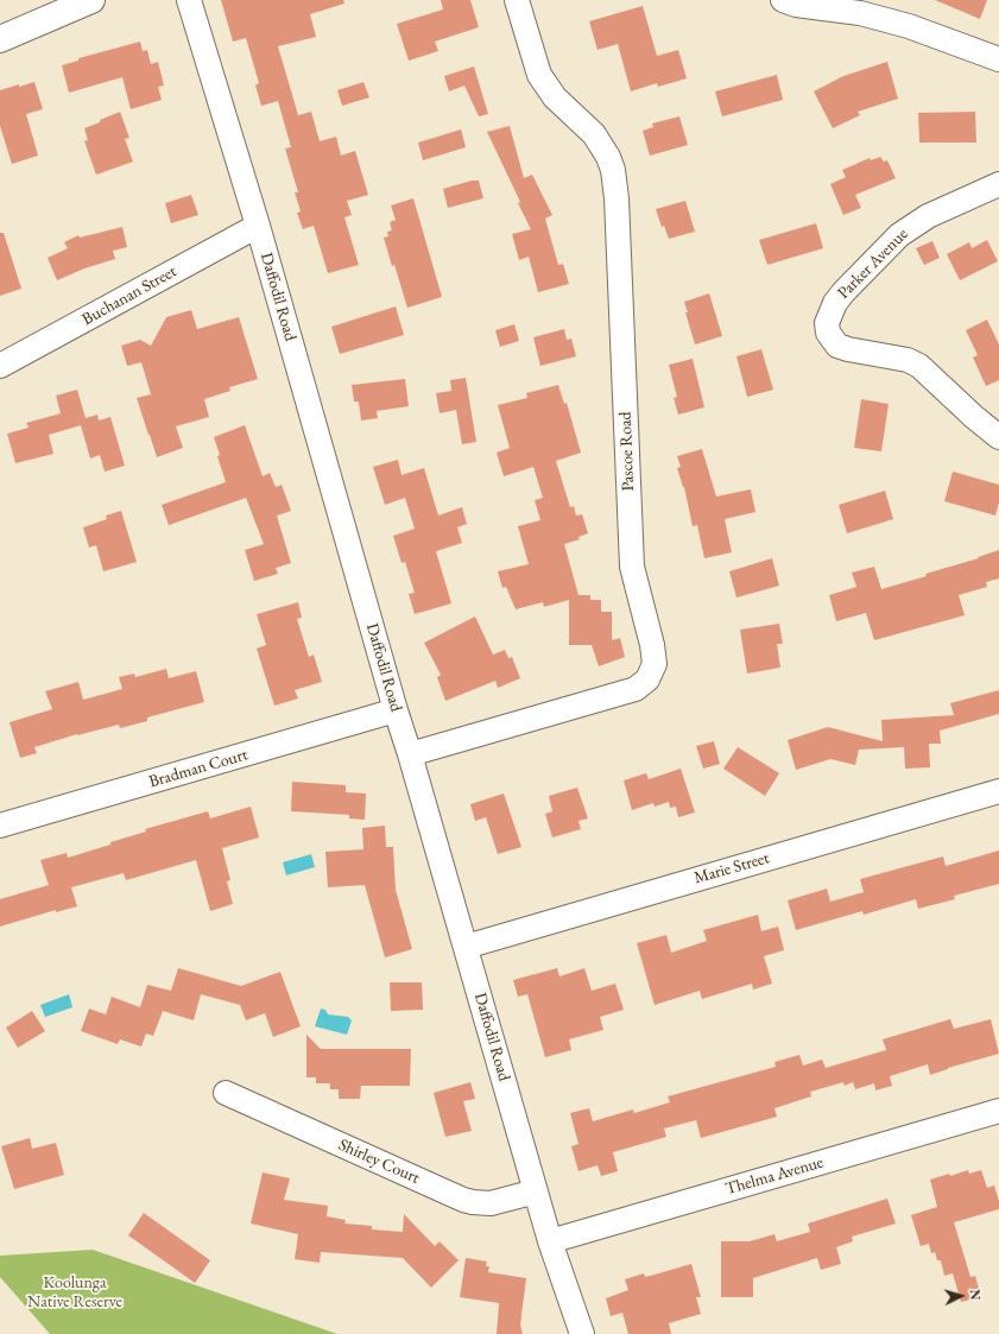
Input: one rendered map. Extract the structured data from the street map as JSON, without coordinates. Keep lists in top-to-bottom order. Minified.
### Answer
{"streets":{"street":["Parker Avenue","Buchanan Street","Daffodil Road","Pascoe Road","Bradman Court","Marie Street","Shirley Court","Thelma Avenue"]},"crossings":[["Buchanan Street","Daffodil Road"],["Daffodil Road","Pascoe Road"],["Daffodil Road","Bradman Court"],["Daffodil Road","Marie Street"],["Daffodil Road","Shirley Court"],["Daffodil Road","Thelma Avenue"]],"parks":["Koolunga Native Reserve"],"north":"right"}
